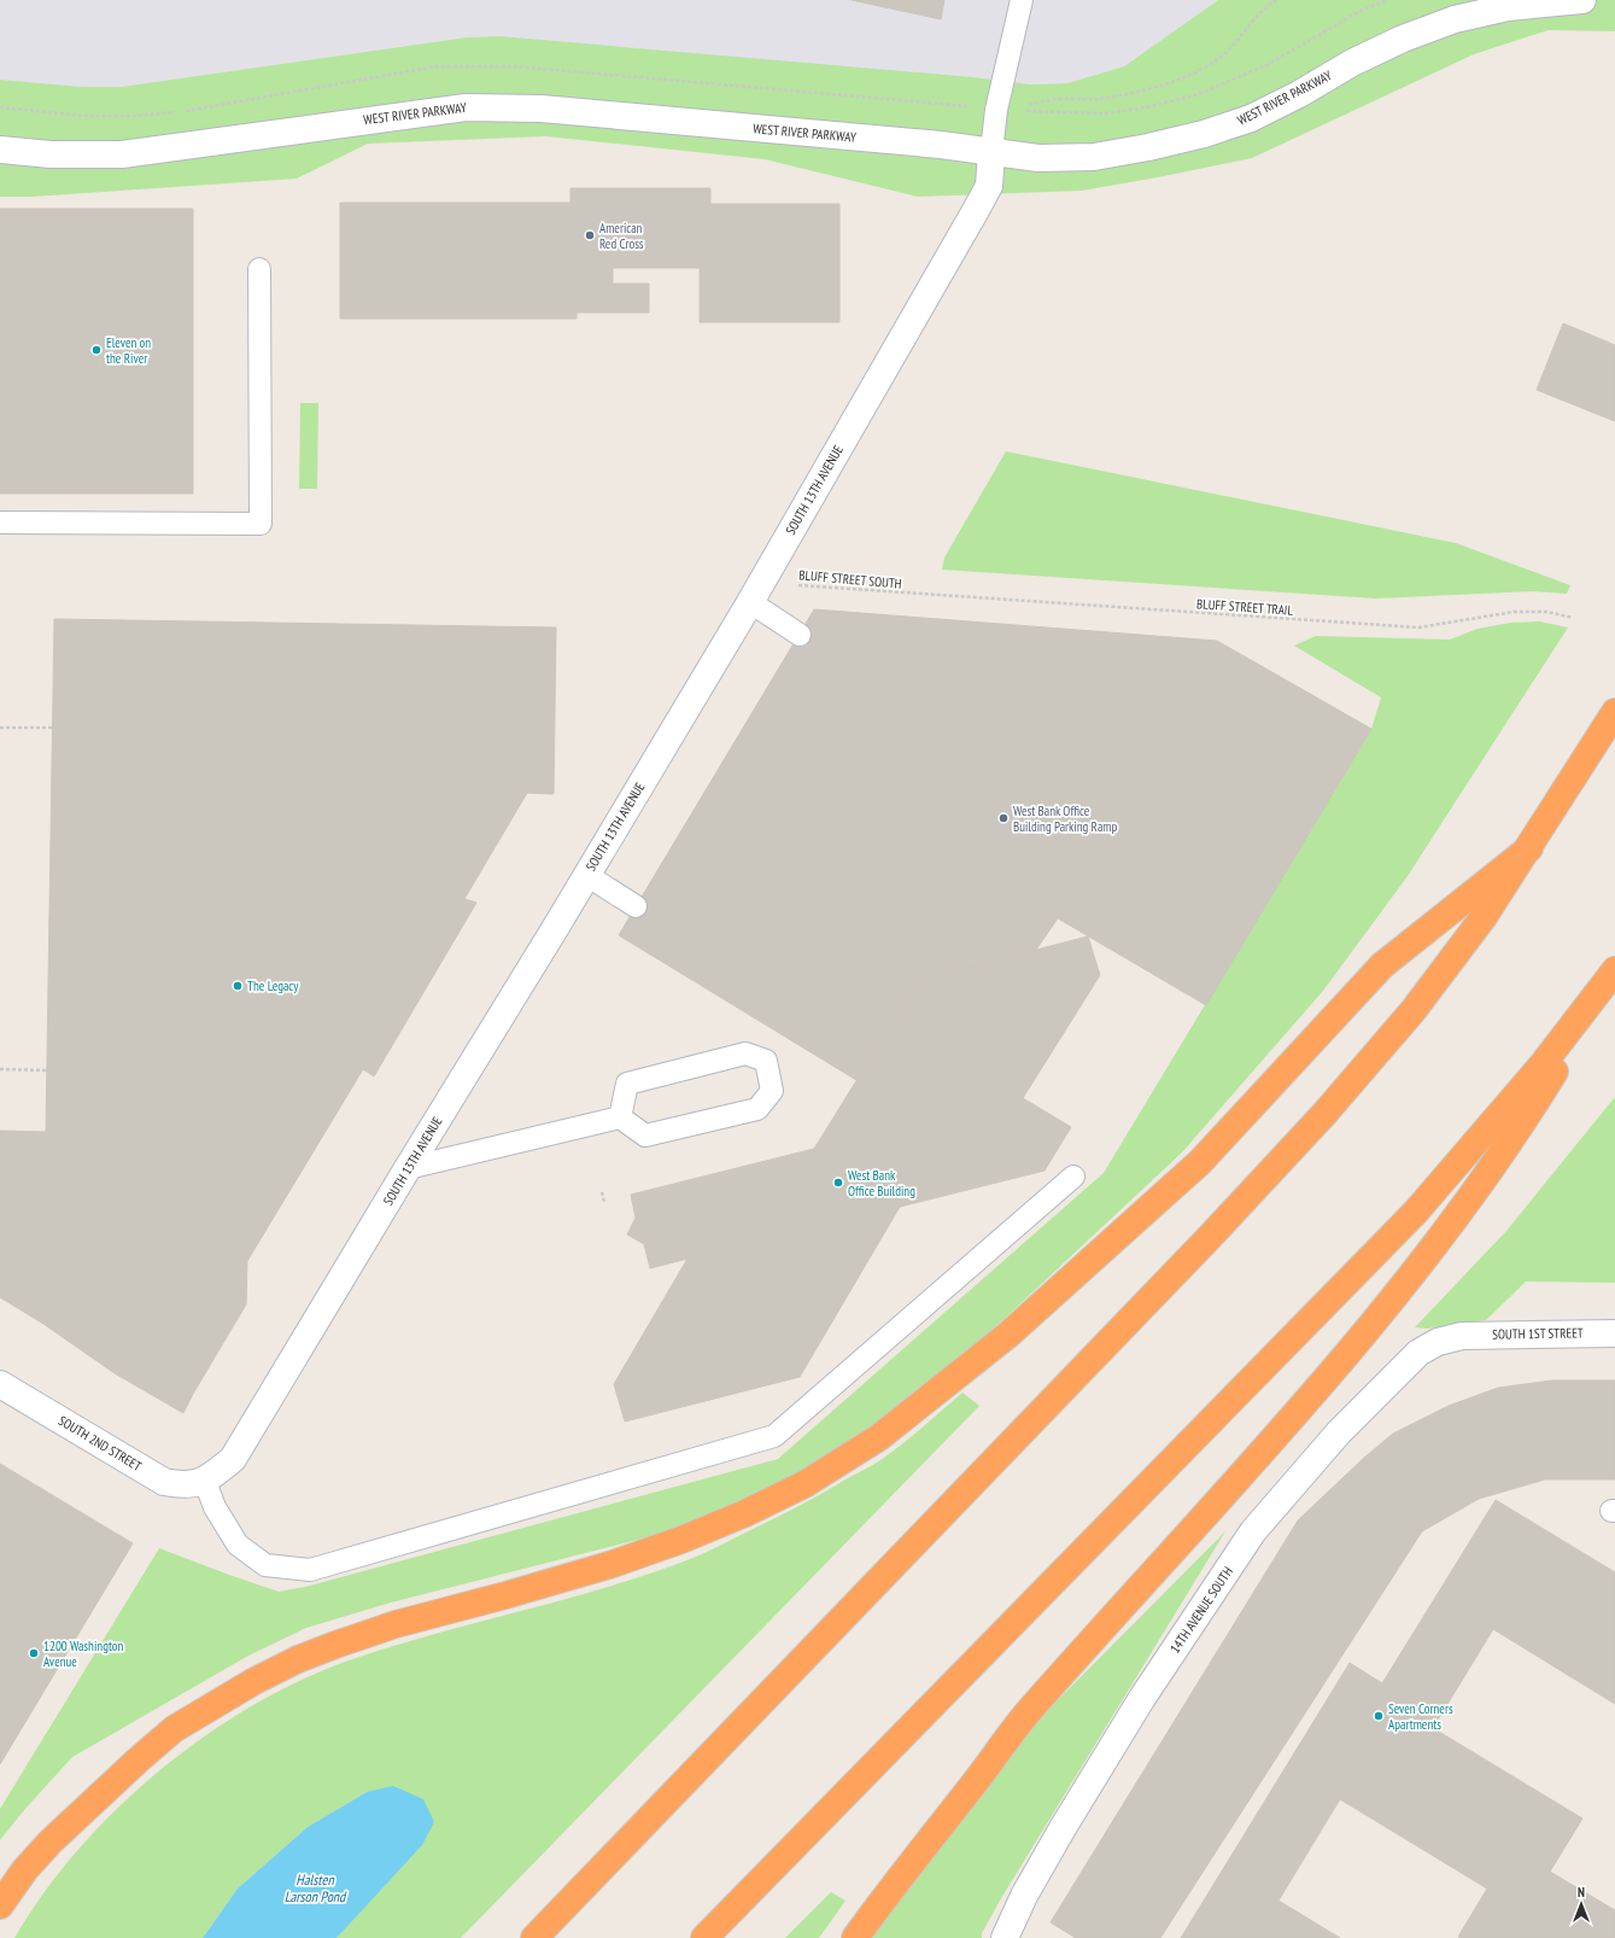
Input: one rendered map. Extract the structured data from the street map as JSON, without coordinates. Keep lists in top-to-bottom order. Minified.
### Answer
{"streets":{"street":["WEST RIVER PARKWAY","SOUTH 13TH AVENUE","SOUTH 1ST STREET","SOUTH 2ND STREET","14TH AVENUE SOUTH"],"path":["BLUFF STREET SOUTH","BLUFF STREET TRAIL"]},"crossings":[["WEST RIVER PARKWAY","SOUTH 13TH AVENUE"],["SOUTH 13TH AVENUE","SOUTH 2ND STREET"],["BLUFF STREET SOUTH","BLUFF STREET TRAIL"],["SOUTH 1ST STREET","14TH AVENUE SOUTH"]],"water":["Halsten Larson Pond"],"places":["American Red Cross","Eleven on the River","West Bank Office Building Parking Ramp","The Legacy","West Bank Office Building","1200 Washington Avenue","Seven Corners Apartments"],"north":"top"}
